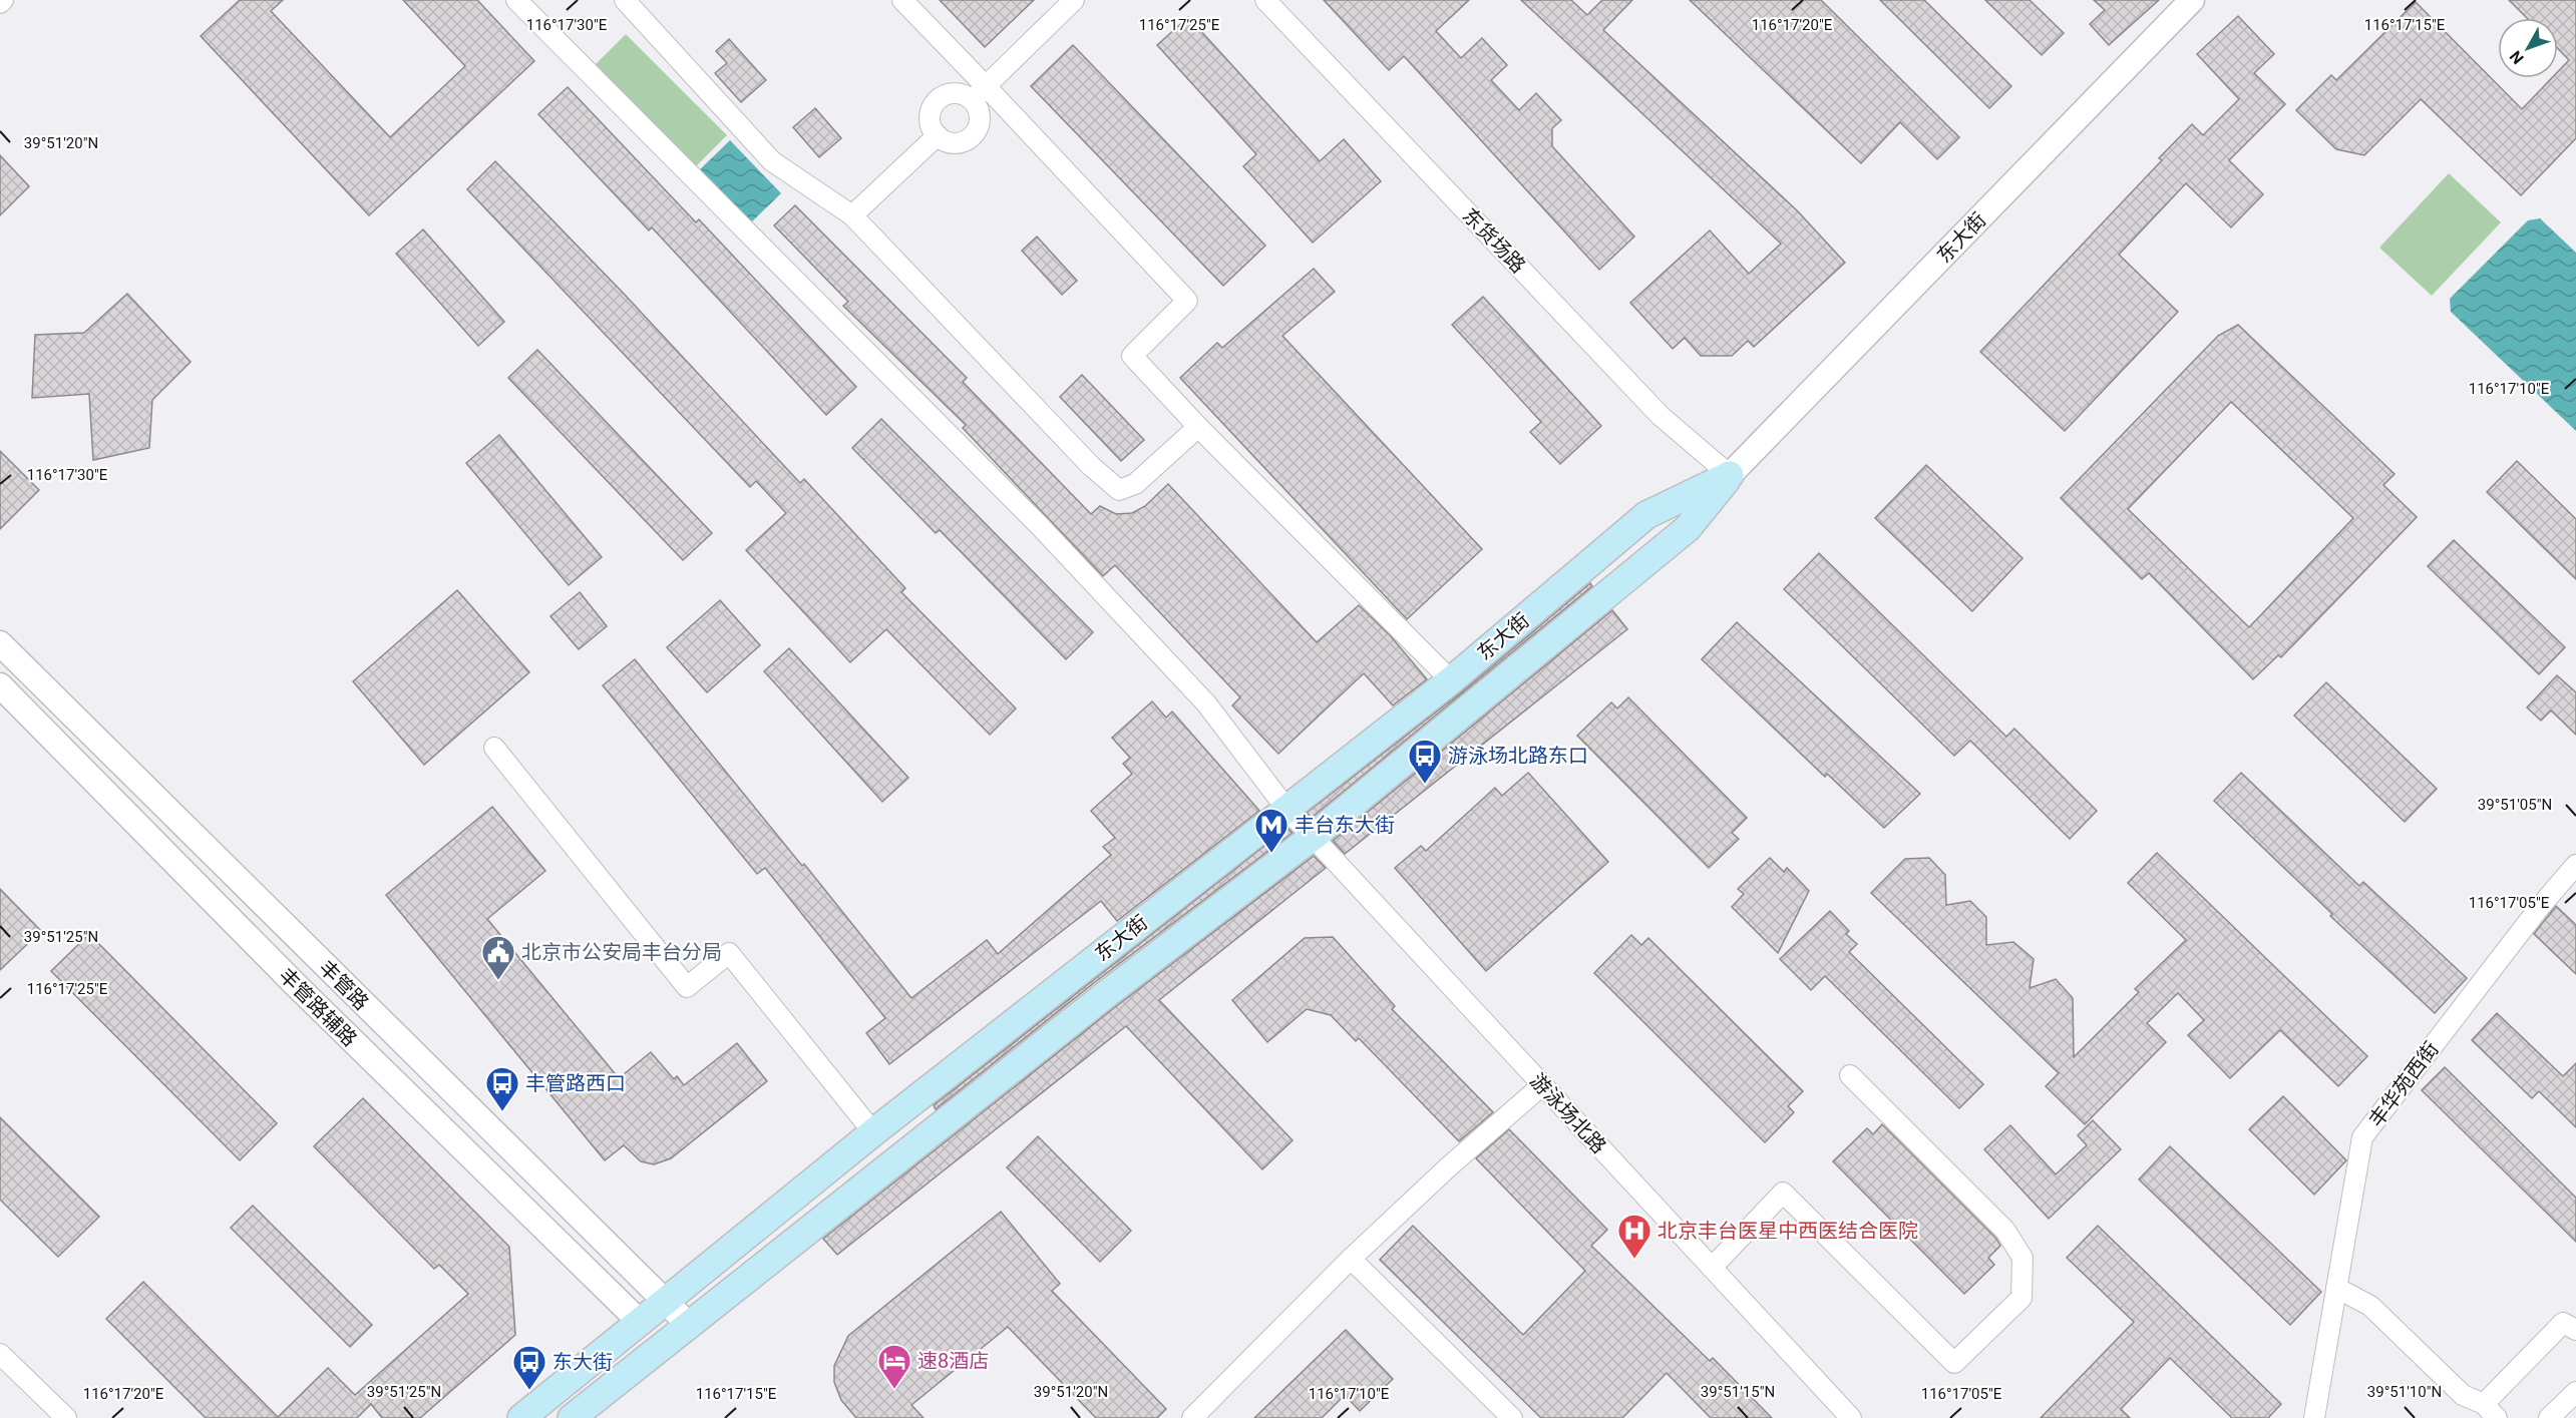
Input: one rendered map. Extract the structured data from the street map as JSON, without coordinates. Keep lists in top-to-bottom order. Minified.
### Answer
{"streets":{"main road":["东大街"],"street":["东货场路","丰管路","丰管路辅路","丰华苑西街","游泳场北路"]},"crossings":[["东大街","东货场路"],["东大街","丰管路"],["东大街","丰管路辅路"],["东大街","游泳场北路"]],"places":{"bus stop":["游泳场北路东口","丰管路西口","东大街"],"metro station":["丰台东大街"],"public building":["北京市公安局丰台分局"],"hospital":["北京丰台医星中西医结合医院"],"hotel":["速8酒店"]},"north":"bottom left","coordinates":["116°17'25\"E","116°17'15\"E","116°17'30\"E","116°17'20\"E","39°51'20\"N","116°17'10\"E","39°51'05\"N","116°17'05\"E","39°51'25\"N","39°51'15\"N","39°51'10\"N"]}
